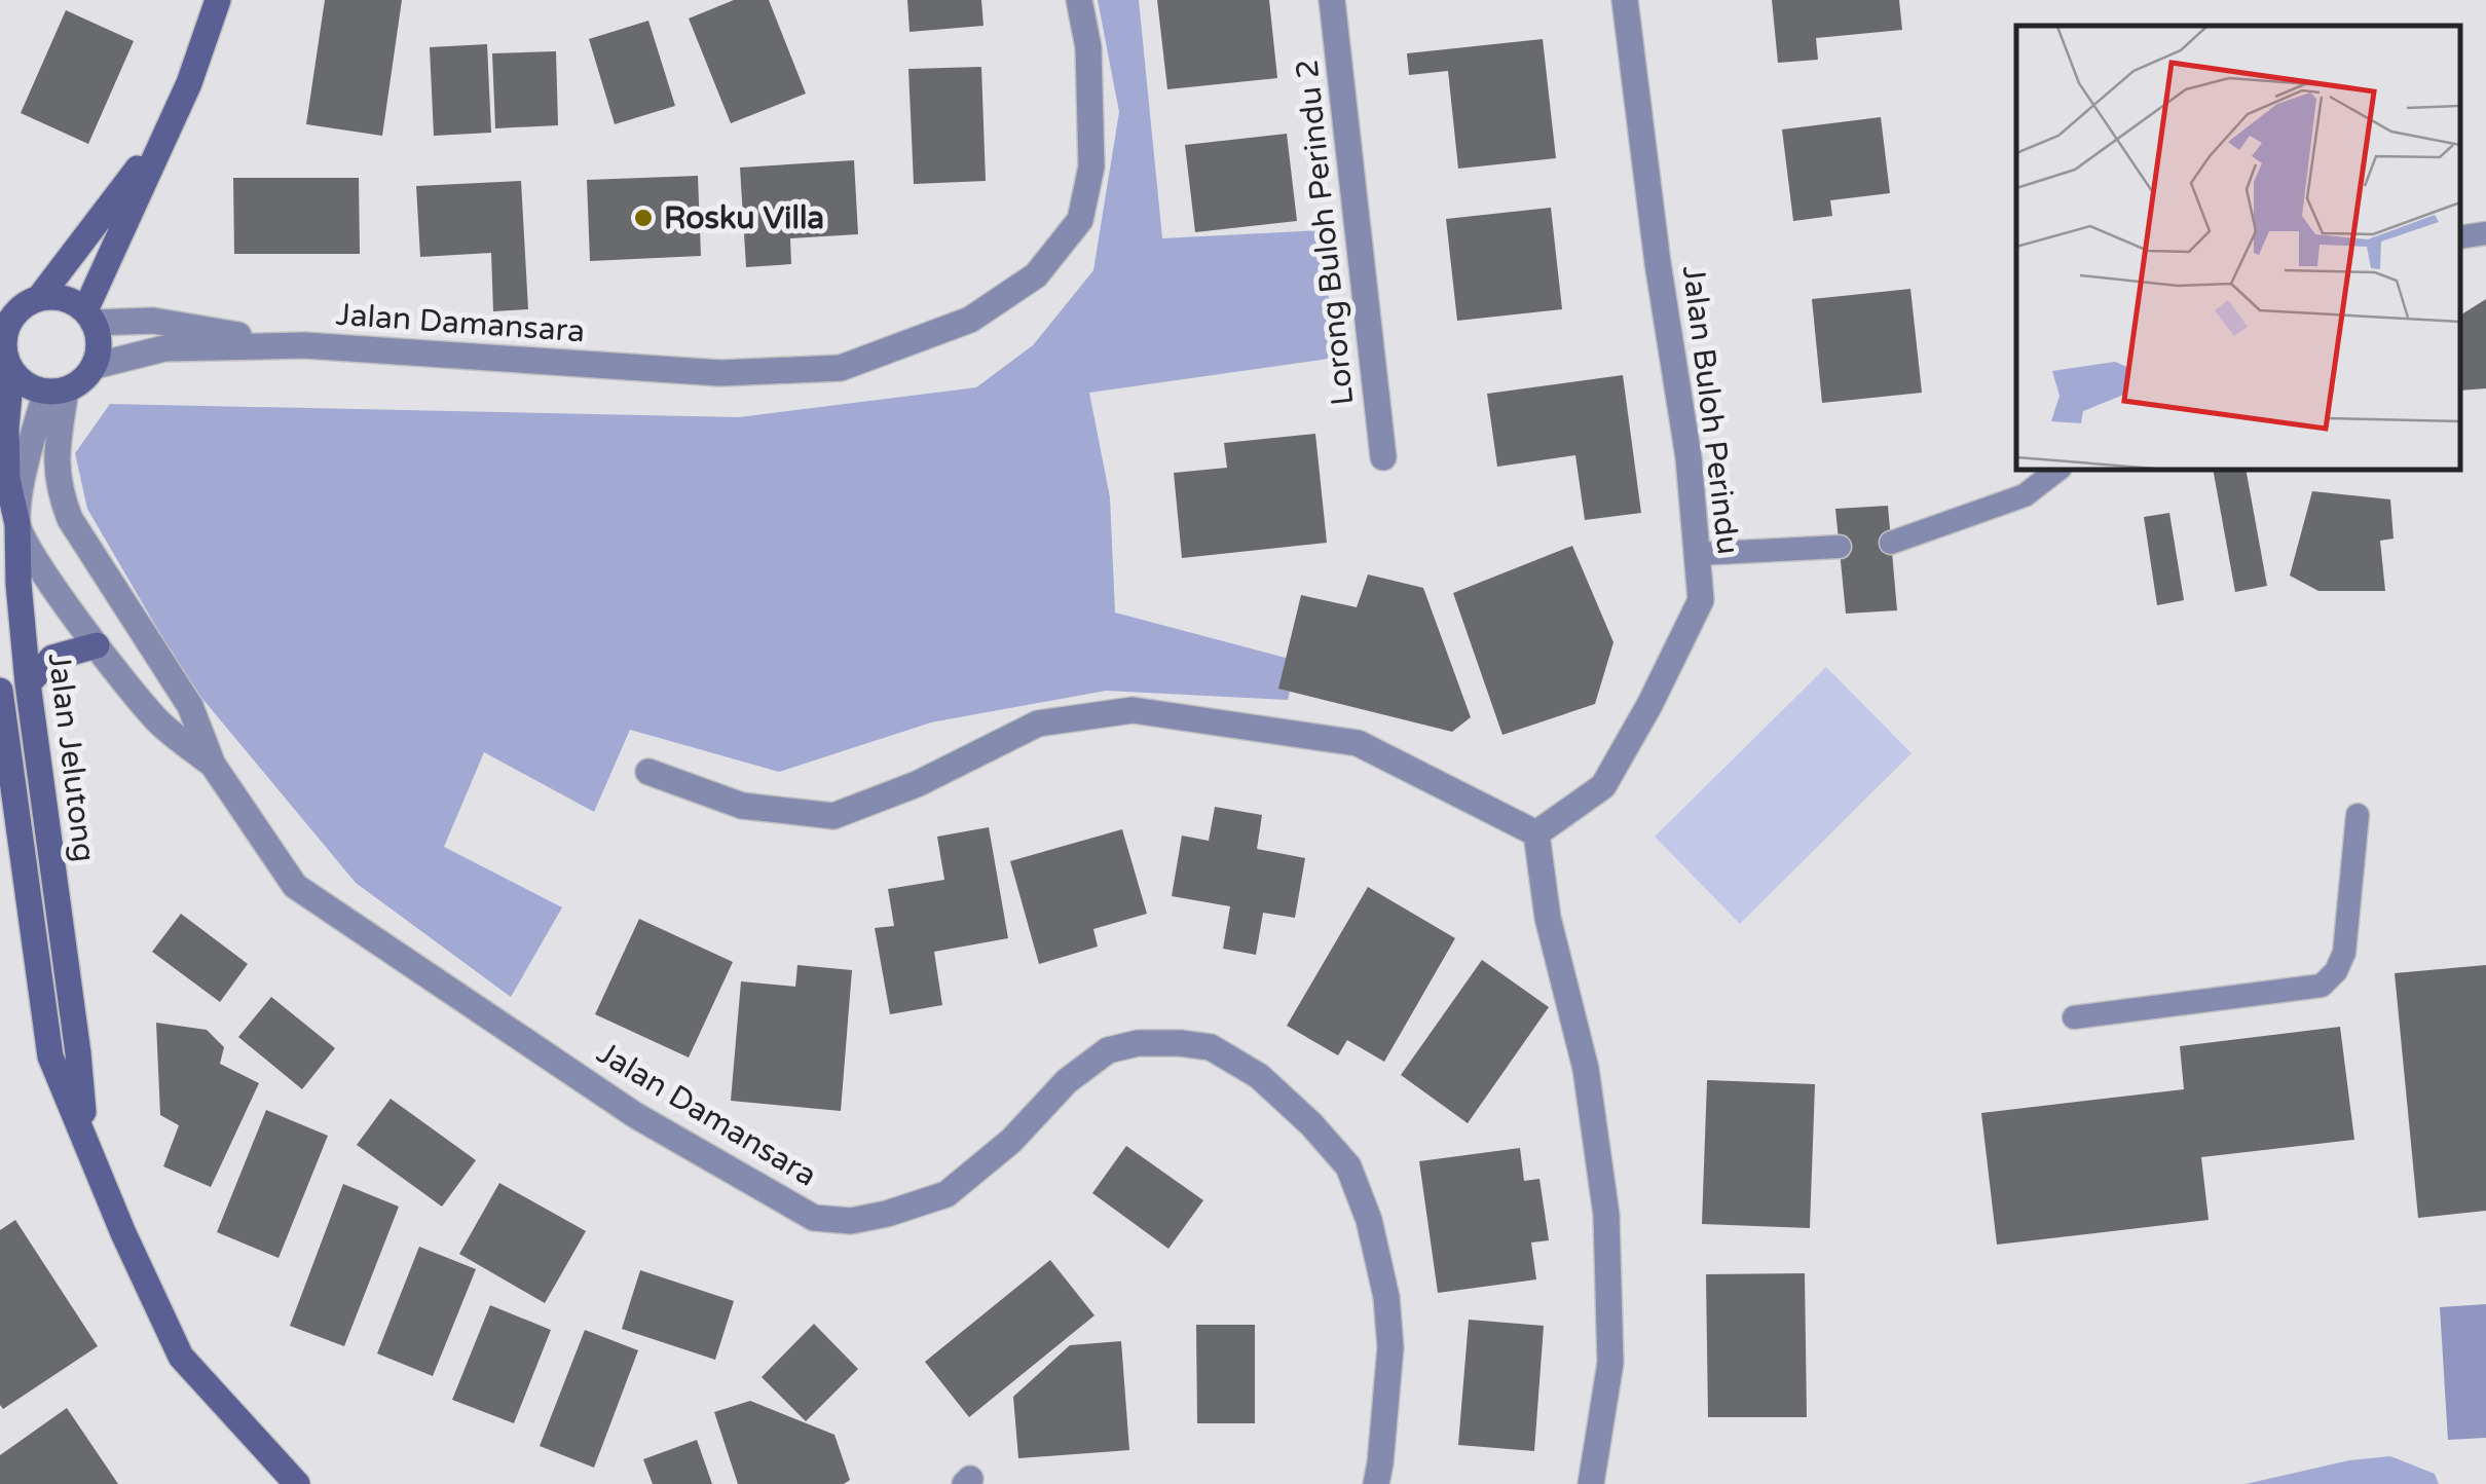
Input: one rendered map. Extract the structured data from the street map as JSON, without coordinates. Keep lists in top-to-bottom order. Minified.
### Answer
{"streets":{"street":["Lorong Buloh Perindu 2","Jalan Damansara","Jalan Buloh Perindu","Jalan Jelutong"]},"crossings":[["Jalan Damansara","Jalan Jelutong"]],"places":["Rosku Villa"]}
